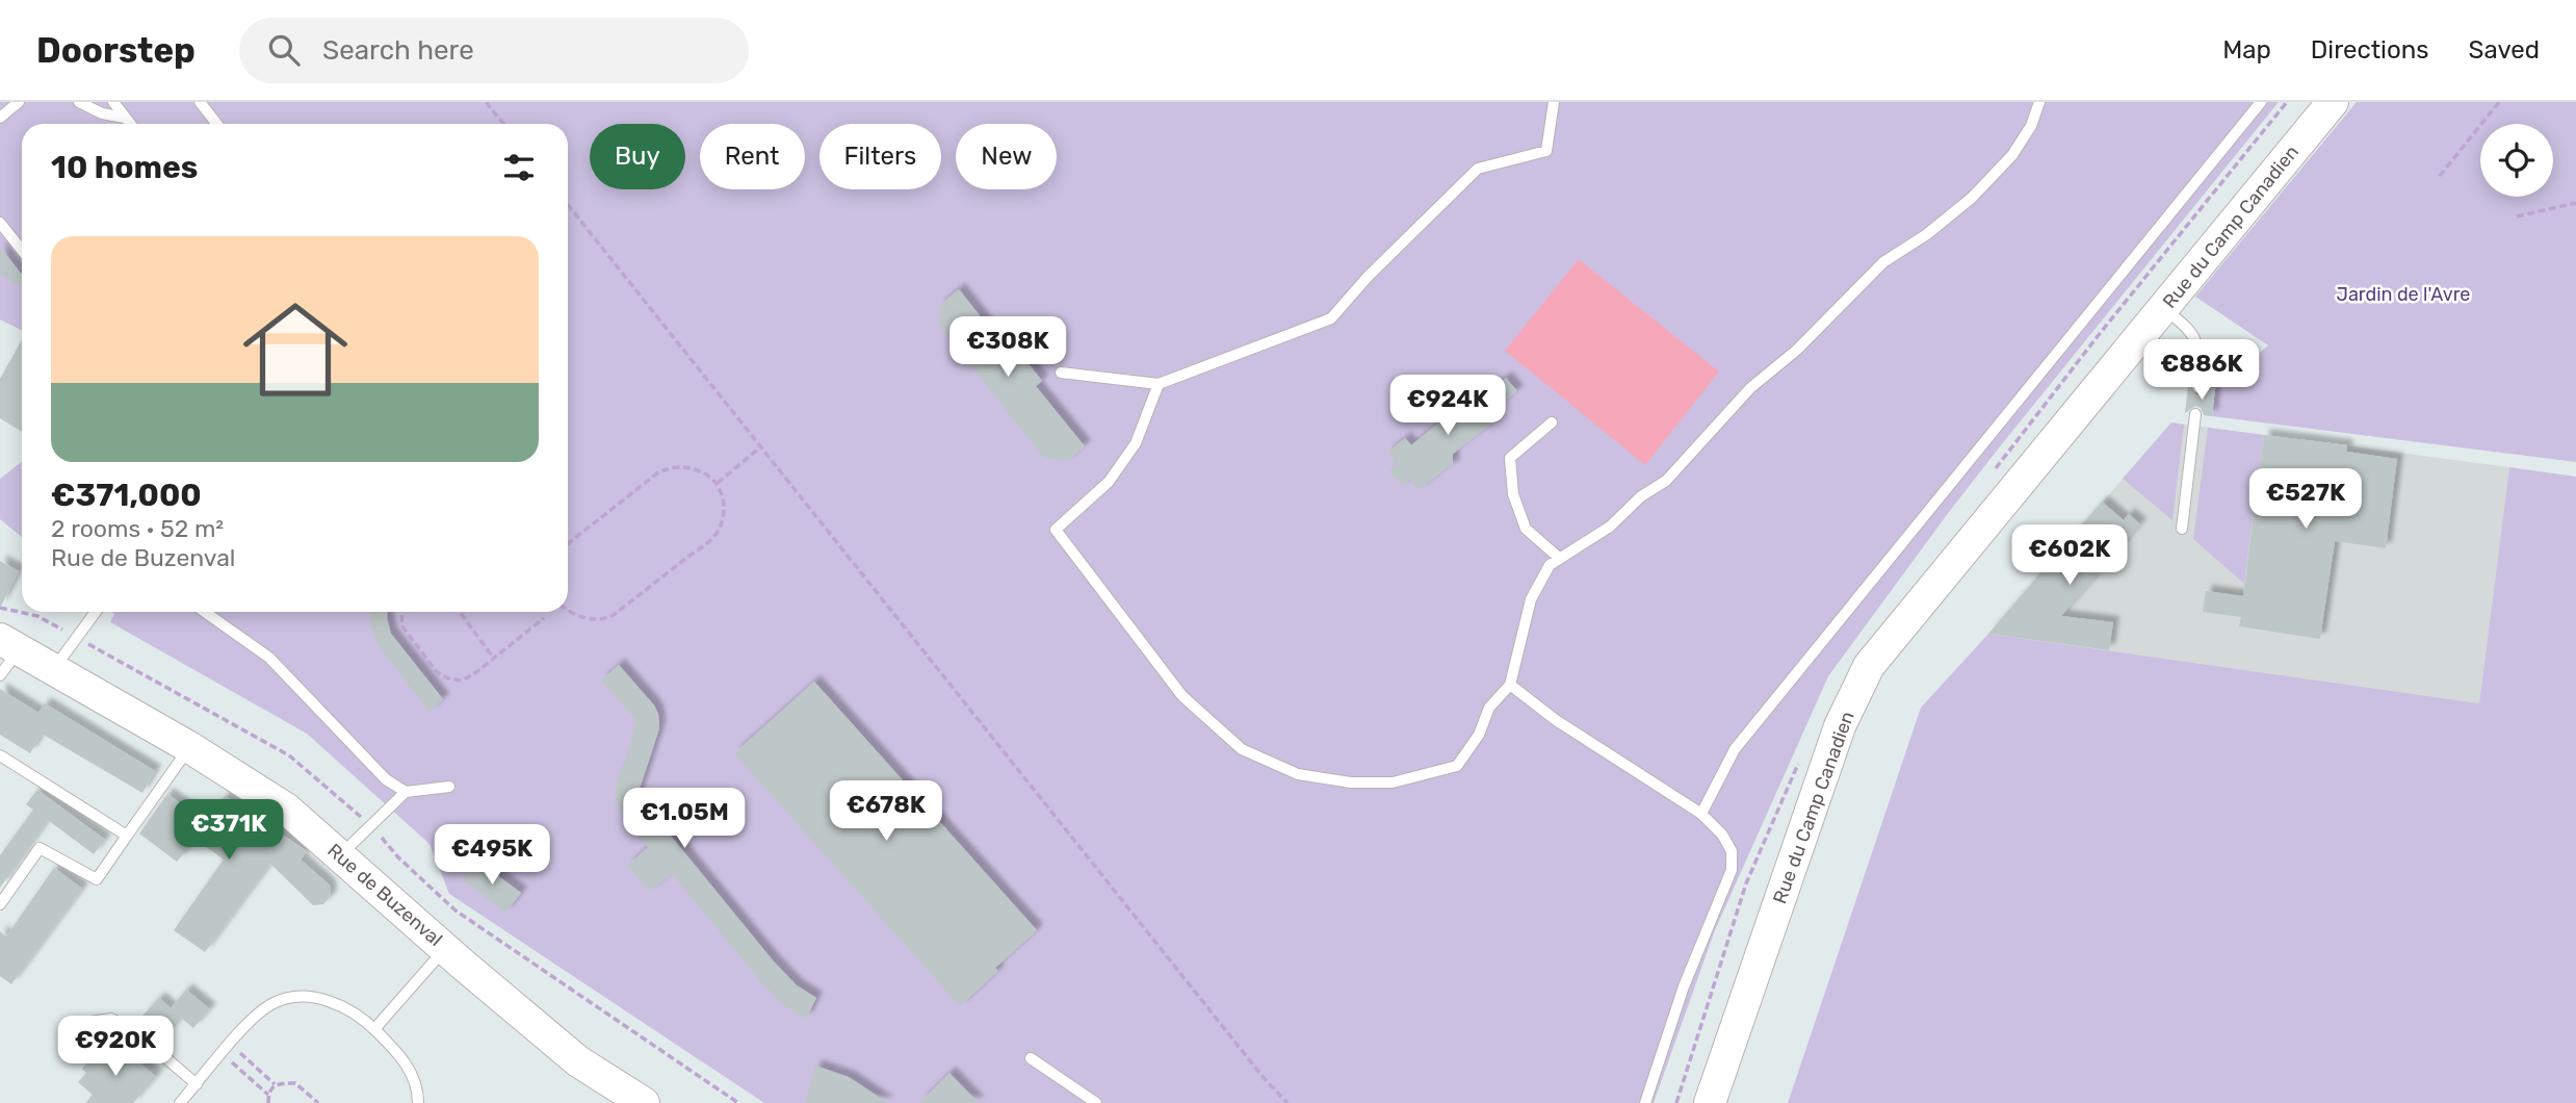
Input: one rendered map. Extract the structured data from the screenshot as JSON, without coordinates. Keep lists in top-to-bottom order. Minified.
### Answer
{"streets":{"main road":["Rue du Camp Canadien","Rue de Buzenval"]},"parks":["Jardin de l'Avre"],"page":{"header":"Doorstep","search":"Search here","nav":["Map","Directions","Saved"],"chip":["Buy","Rent","Filters","New"],"heading":"10 homes","list":[{"name":"€371,000","note":"2 rooms · 52 m² · Rue de Buzenval"}],"price":["€308K","€886K","€924K","€527K","€602K","€678K","€1.05M","€371K","€495K","€920K"]}}
